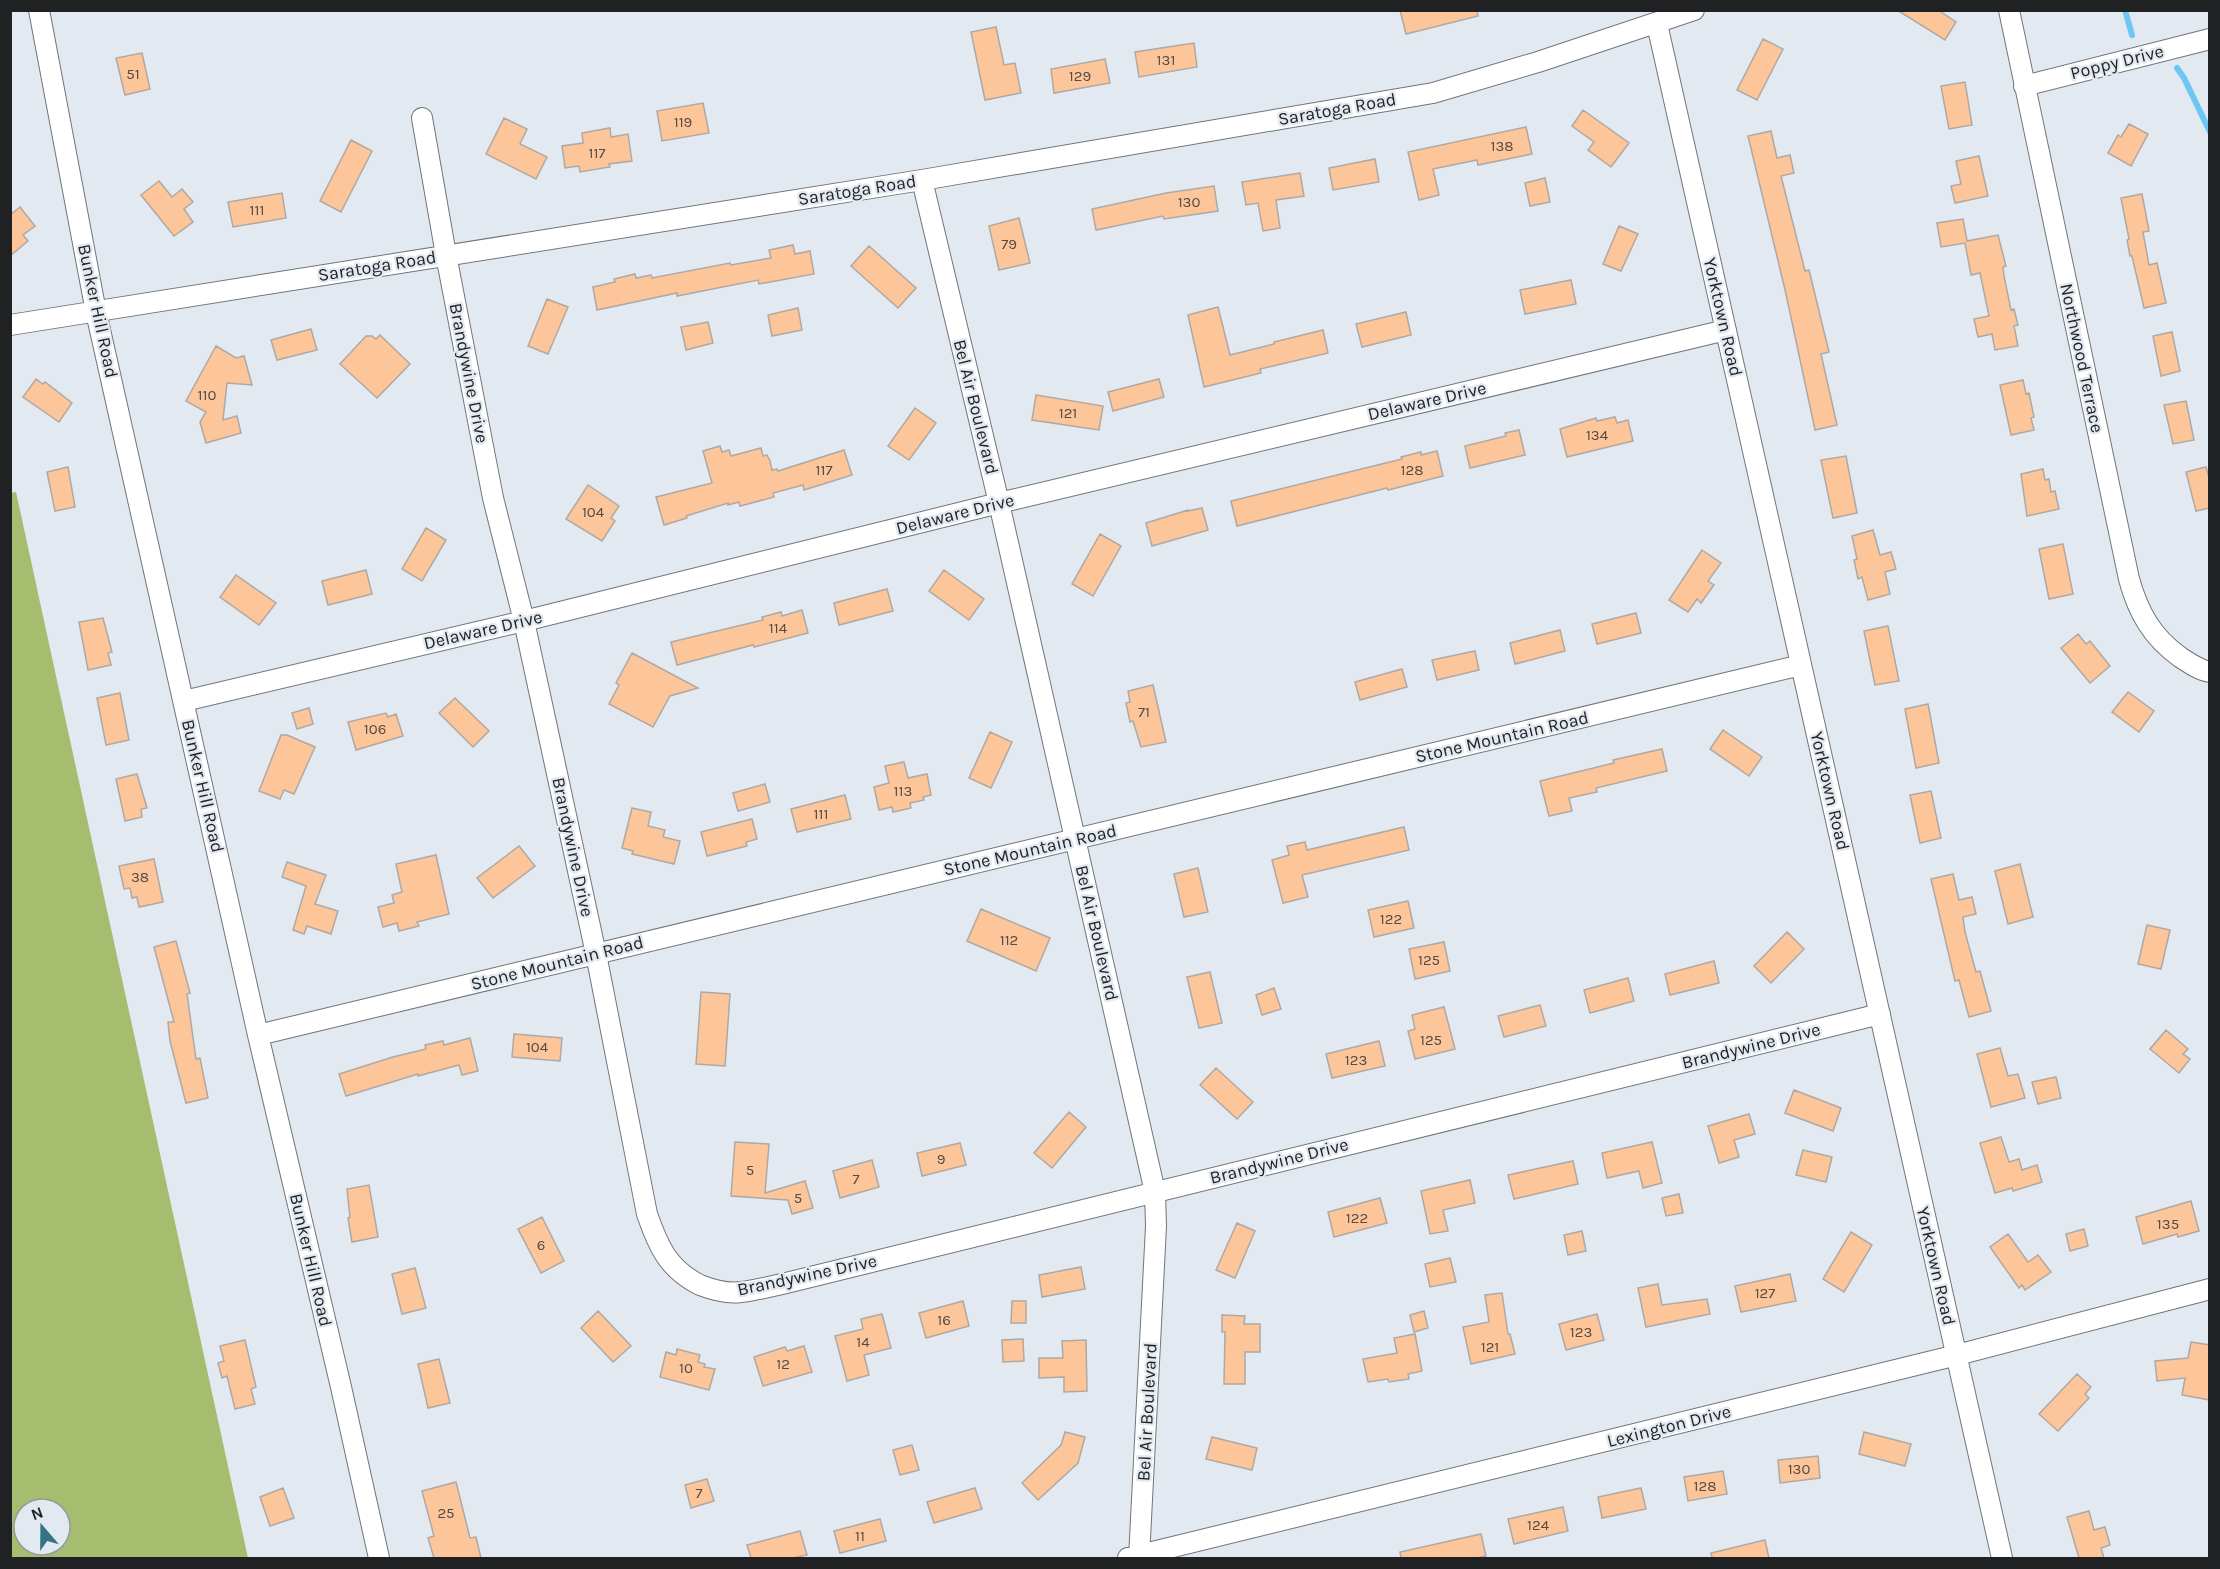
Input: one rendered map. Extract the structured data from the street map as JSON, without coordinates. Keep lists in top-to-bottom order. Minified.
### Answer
{"streets":{"street":["Poppy Drive","Saratoga Road","Bunker Hill Road","Yorktown Road","Northwood Terrace","Brandywine Drive","Delaware Drive","Bel Air Boulevard","Stone Mountain Road","Lexington Drive"]},"crossings":[["Poppy Drive","Northwood Terrace"],["Saratoga Road","Bunker Hill Road"],["Saratoga Road","Yorktown Road"],["Saratoga Road","Brandywine Drive"],["Saratoga Road","Bel Air Boulevard"],["Bunker Hill Road","Delaware Drive"],["Bunker Hill Road","Stone Mountain Road"],["Yorktown Road","Brandywine Drive"],["Yorktown Road","Delaware Drive"],["Yorktown Road","Stone Mountain Road"],["Yorktown Road","Lexington Drive"],["Brandywine Drive","Delaware Drive"],["Brandywine Drive","Bel Air Boulevard"],["Brandywine Drive","Stone Mountain Road"],["Delaware Drive","Bel Air Boulevard"],["Bel Air Boulevard","Stone Mountain Road"],["Bel Air Boulevard","Lexington Drive"]],"house_numbers":["131","51","129","119","138","117","130","111","79","110","121","134","117","128","104","114","71","106","113","111","38","122","112","125","125","104","123","9","5","7","5","122","135","6","127","16","123","14","121","12","10","130","128","7","25","124","11"],"north":"top"}
